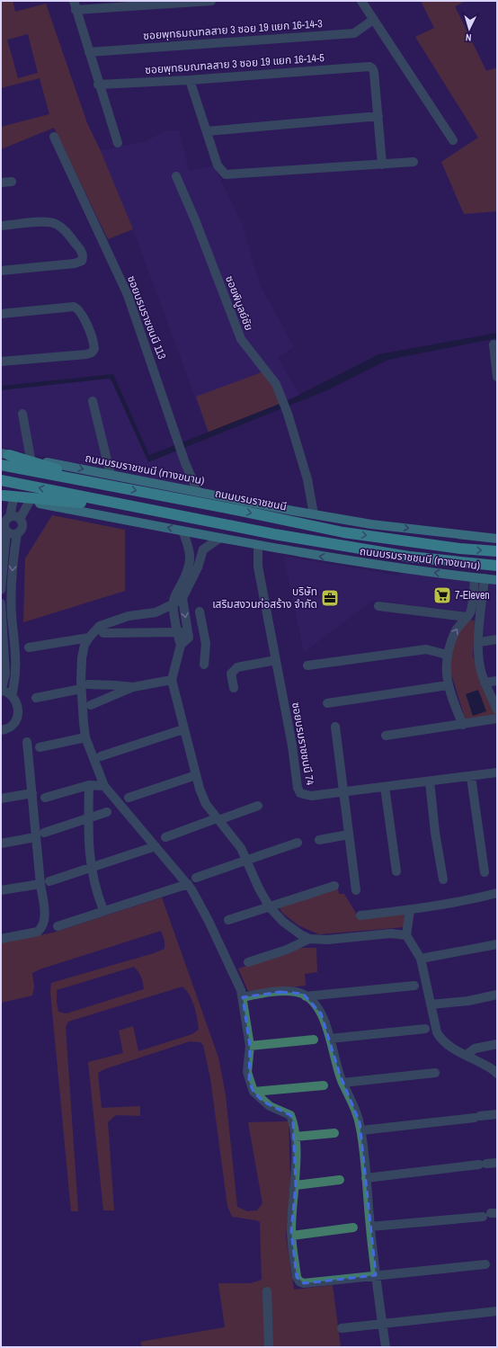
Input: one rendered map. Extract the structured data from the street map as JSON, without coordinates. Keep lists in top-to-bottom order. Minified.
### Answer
{"streets":{"highway":["ถนนบรมราชชนนี"],"main road":["ถนนบรมราชชนนี (ทางขนาน)"],"street":["ซอยพุทธมณฑลสาย 3 ซอย 19 แยก 16-14-3","ซอยพุทธมณฑลสาย 3 ซอย 19 แยก 16-14-5","ซอยพิบูลย์ชัย","ซอยบรมราชชนนี 113","ซอยบรมราชชนนี 74"]},"crossings":[["ซอยพิบูลย์ชัย","ถนนบรมราชชนนี (ทางขนาน)"],["ซอยบรมราชชนนี 113","ถนนบรมราชชนนี (ทางขนาน)"],["ถนนบรมราชชนนี (ทางขนาน)","ซอยบรมราชชนนี 74"]],"places":{"supermarket":["7-Eleven"],"office":["บริษัท เสริมสงวนก่อสร้าง จำกัด"]},"north":"bottom"}
